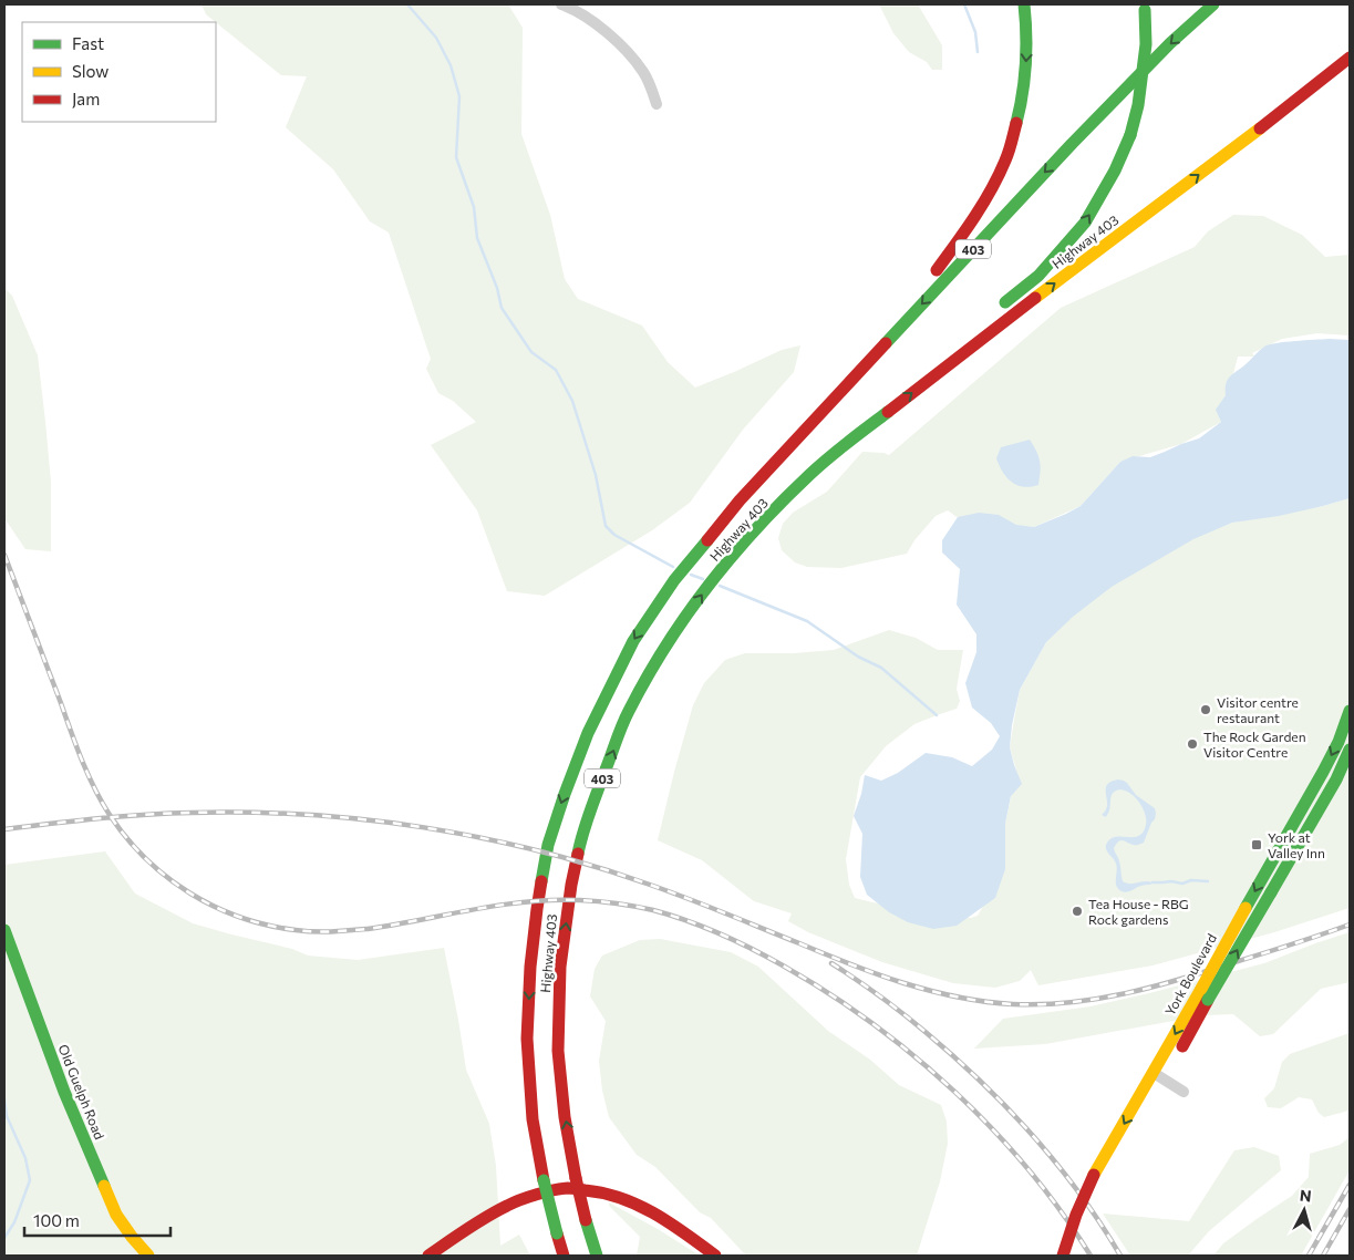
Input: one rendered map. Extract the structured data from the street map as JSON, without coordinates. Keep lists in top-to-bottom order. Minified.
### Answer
{"streets":{"main road":["Highway 403","403","York Boulevard","Old Guelph Road"]},"places":{"other":["Visitor centre restaurant","The Rock Garden Visitor Centre","Tea House - RBG Rock gardens"],"transit":["York at Valley Inn"]},"legend":["Fast","Slow","Jam"],"scale_bar":"100 m","north":"top"}
